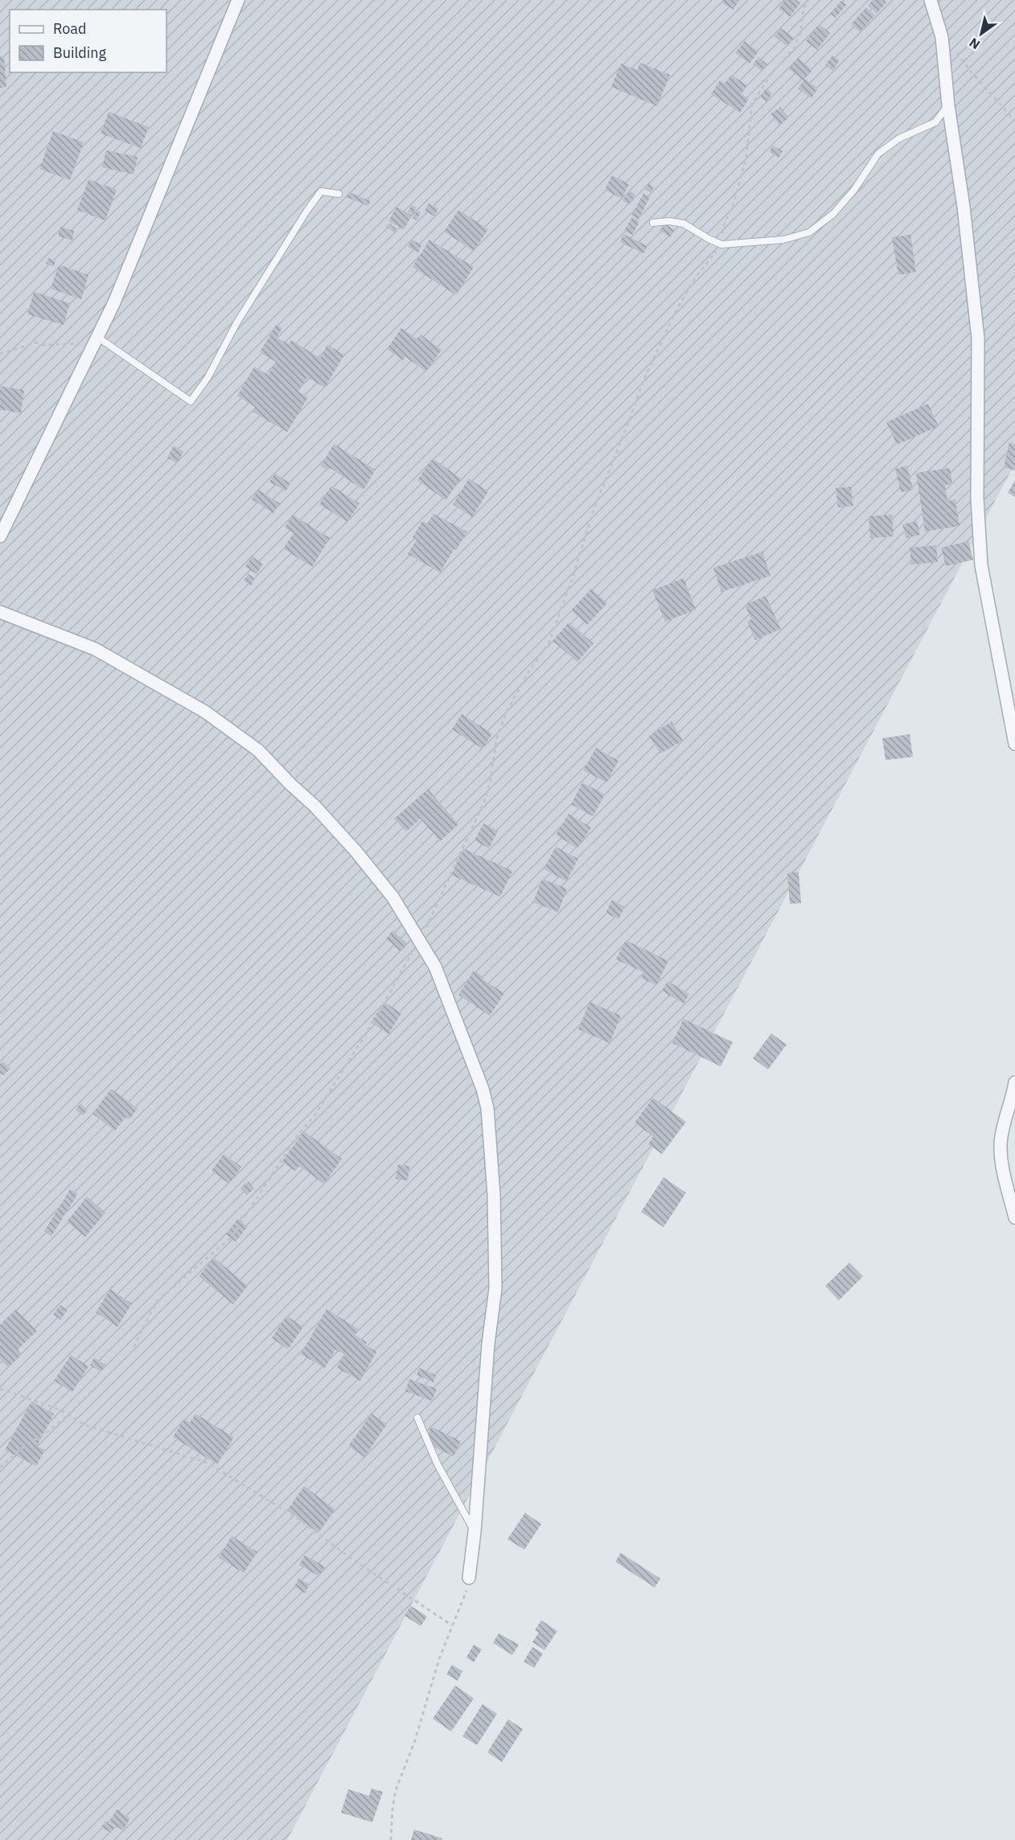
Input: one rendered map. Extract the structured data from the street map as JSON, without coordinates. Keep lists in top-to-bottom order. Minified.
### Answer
{"legend":["Road","Building"],"north":"bottom left"}
